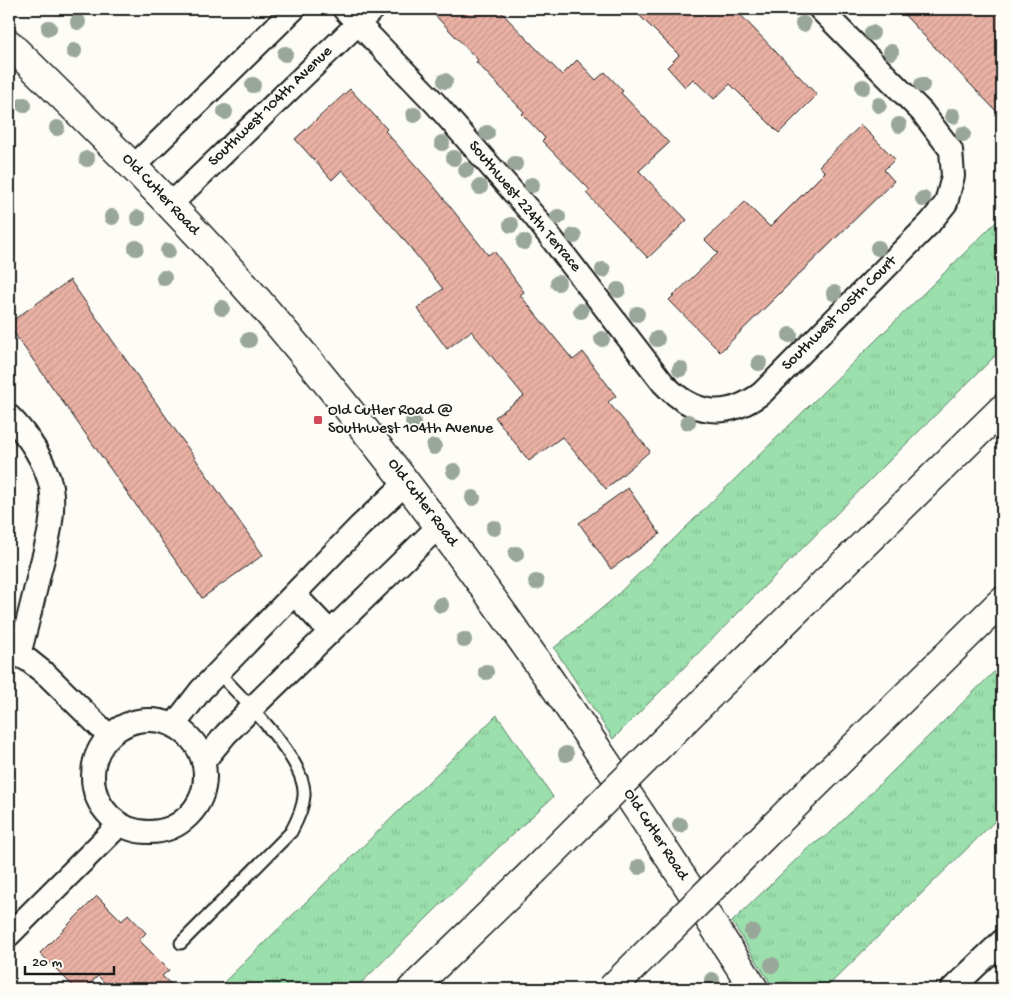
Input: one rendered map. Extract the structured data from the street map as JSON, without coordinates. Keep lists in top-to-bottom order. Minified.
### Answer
{"streets":{"main road":["Old Cutler Road"],"street":["Southwest 104th Avenue","Southwest 224th Terrace","Southwest 105th Court"]},"crossings":[["Southwest 104th Avenue","Old Cutler Road"],["Southwest 104th Avenue","Southwest 224th Terrace"],["Southwest 224th Terrace","Southwest 105th Court"]],"places":{"transit":["Old Cutler Road @ Southwest 104th Avenue"]},"scale_bar":"20 m"}
